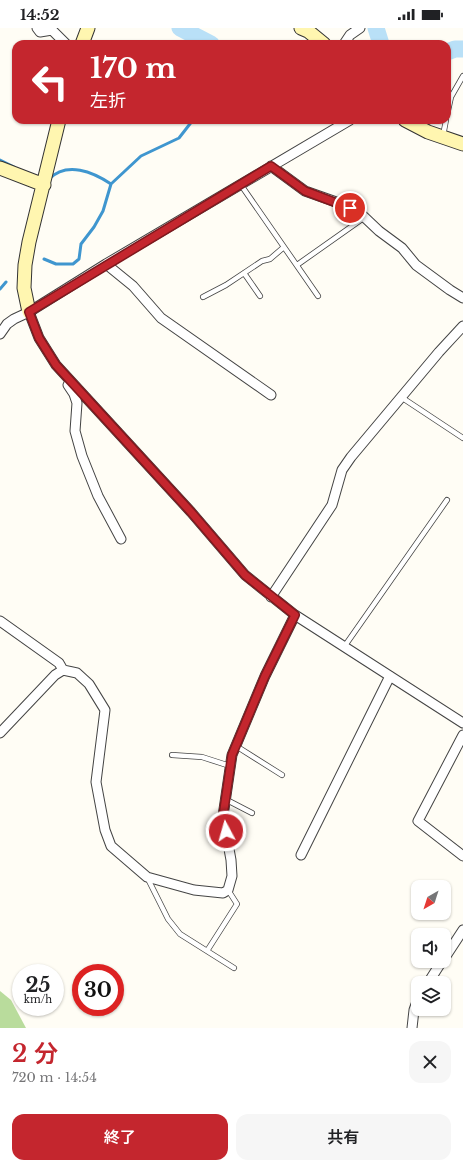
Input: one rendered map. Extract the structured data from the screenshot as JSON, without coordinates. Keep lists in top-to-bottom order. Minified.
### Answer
{"north":"bottom left","page":{"status":"14:52","turn":["170 m","左折"],"speed":"25 km/h","limit":"30","heading":["2 分","720 m · 14:54"],"buttons":["終了","共有"]}}
